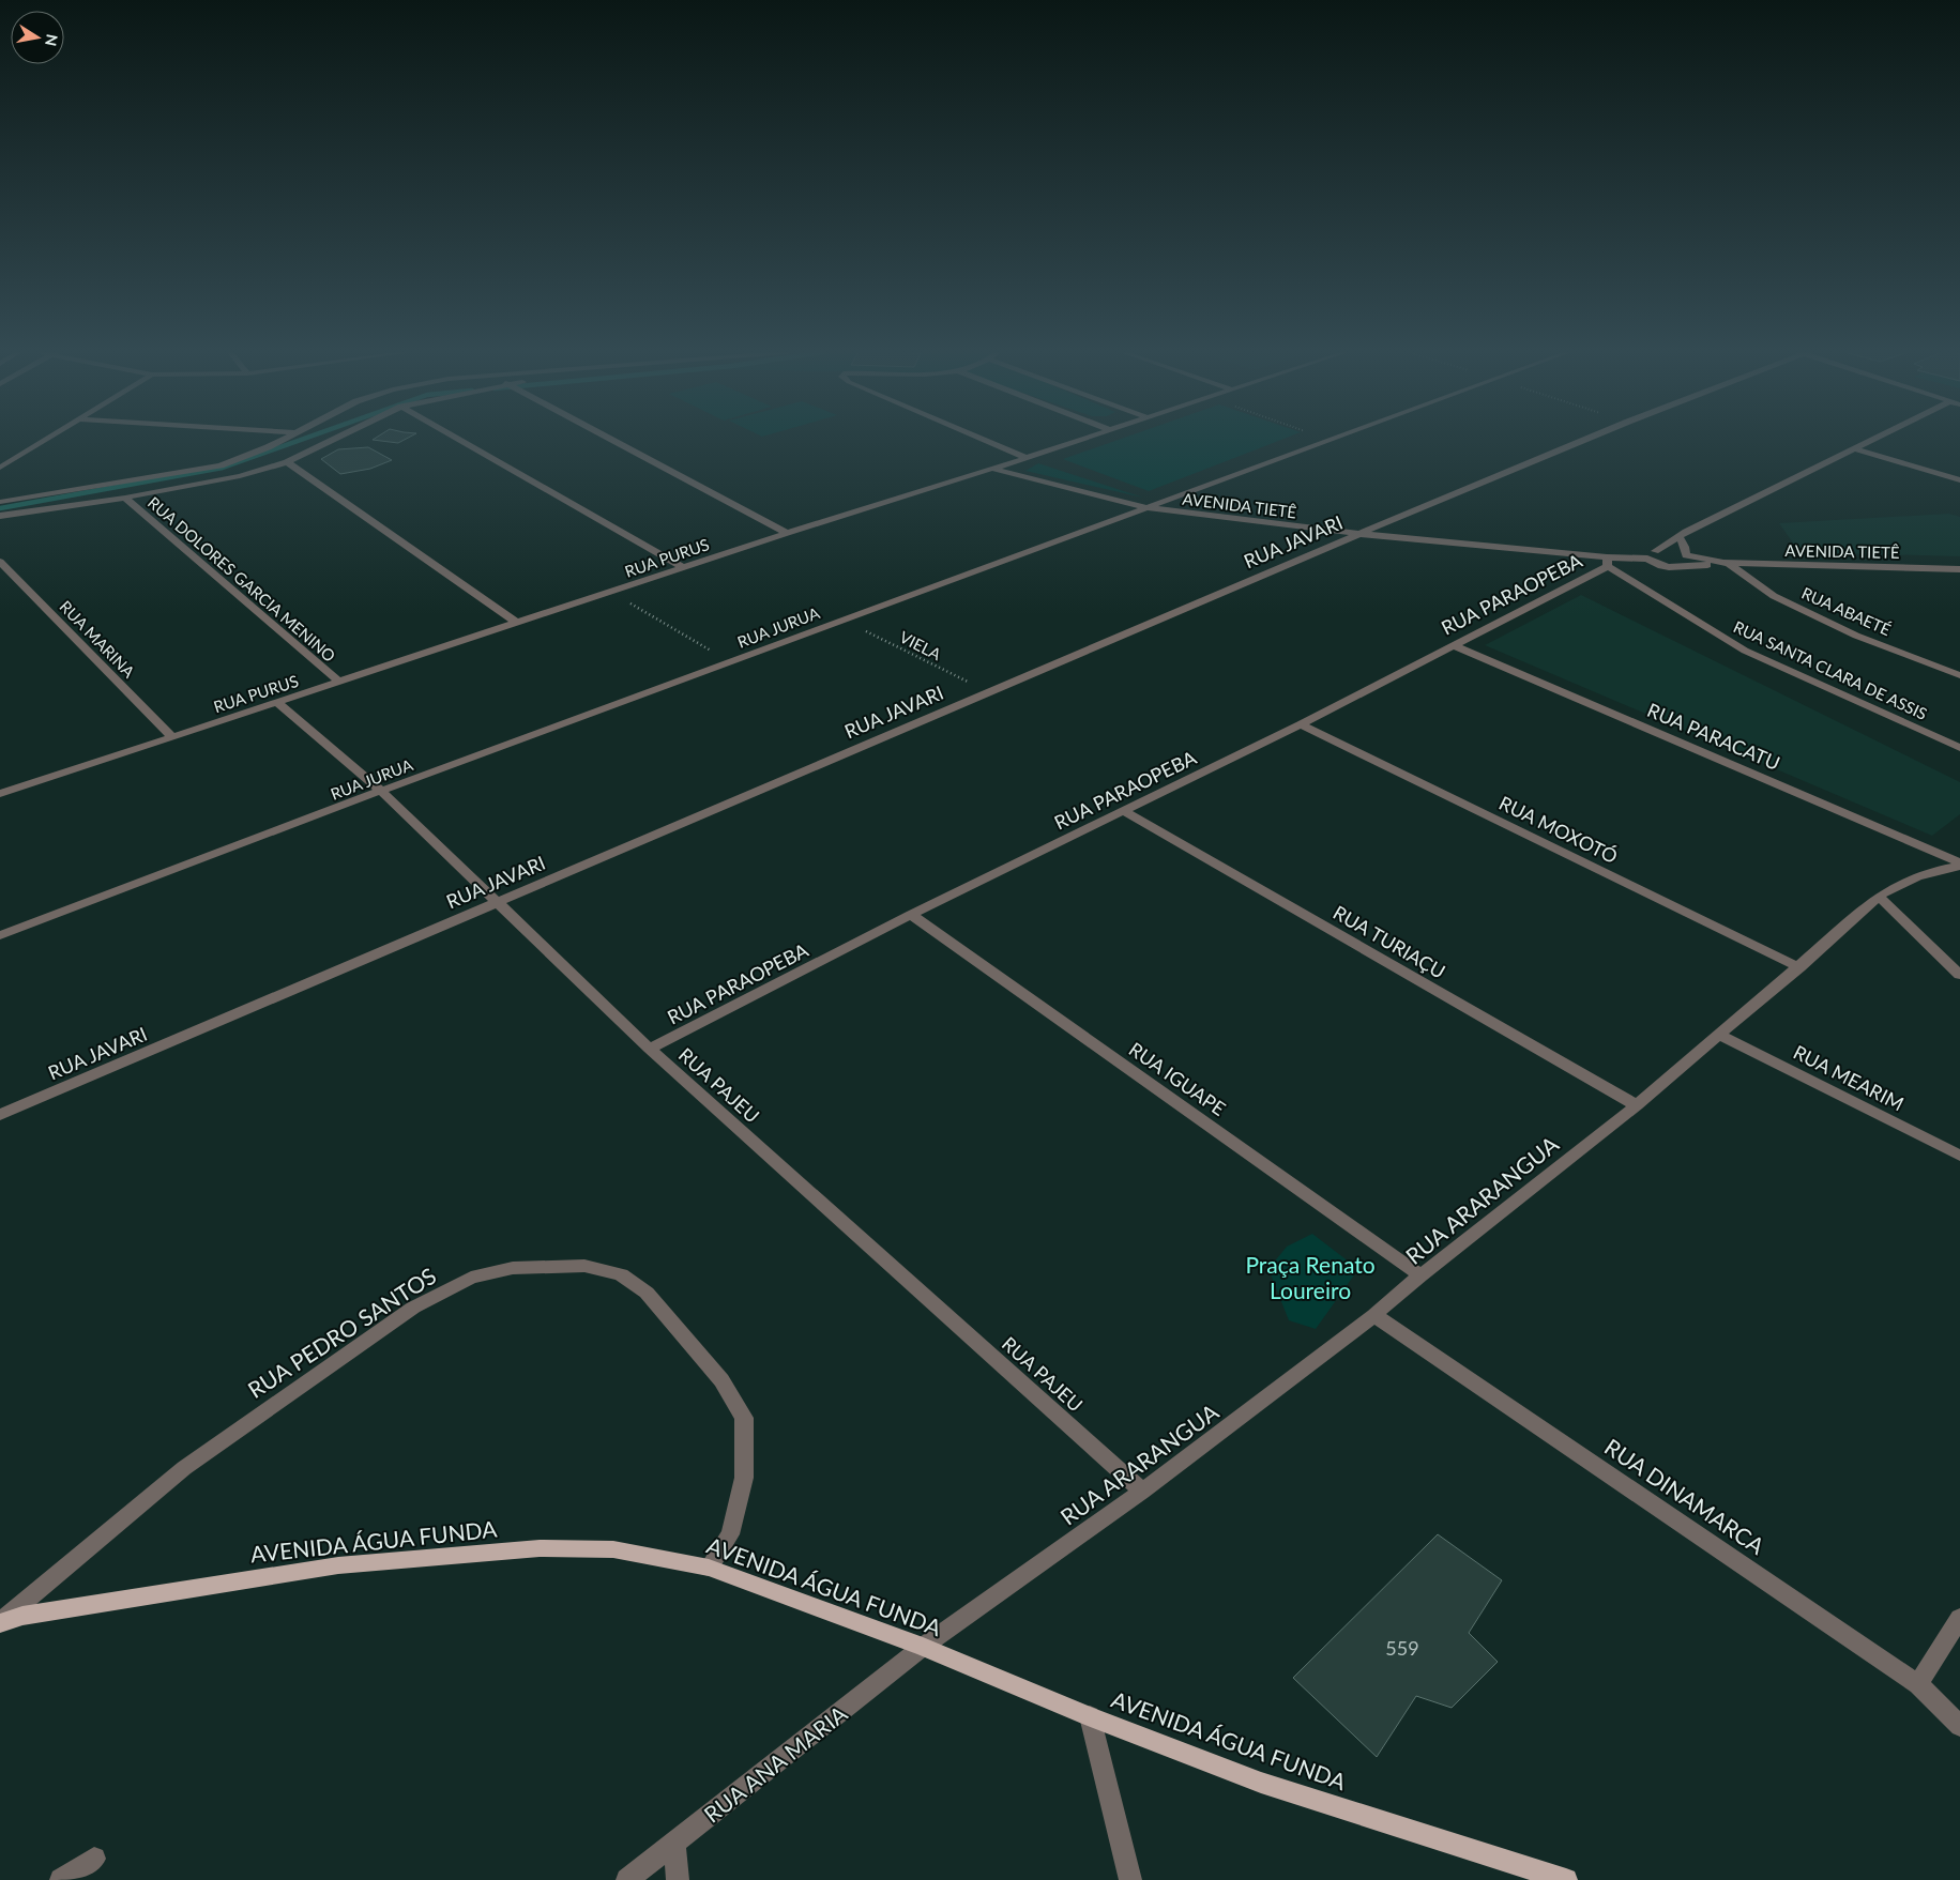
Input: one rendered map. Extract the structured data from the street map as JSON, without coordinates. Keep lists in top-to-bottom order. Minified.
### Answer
{"streets":{"main road":["AVENIDA ÁGUA FUNDA"],"street":["AVENIDA TIETÊ","RUA JAVARI","RUA PURUS","RUA DOLORES GARCIA MENINO","RUA PARAOPEBA","RUA ABAETÉ","RUA JURUA","RUA MARINA","RUA SANTA CLARA DE ASSIS","RUA PARACATU","RUA MOXOTÓ","RUA TURIAÇU","RUA MEARIM","RUA IGUAPE","RUA PAJEU","RUA ARARANGUA","RUA PEDRO SANTOS","RUA DINAMARCA","RUA ANA MARIA"],"path":["VIELA"]},"crossings":[["AVENIDA TIETÊ","RUA JAVARI"],["AVENIDA TIETÊ","RUA PURUS"],["AVENIDA TIETÊ","RUA PARAOPEBA"],["AVENIDA TIETÊ","RUA ABAETÉ"],["AVENIDA TIETÊ","RUA JURUA"],["AVENIDA TIETÊ","RUA SANTA CLARA DE ASSIS"],["RUA JAVARI","VIELA"],["RUA JAVARI","RUA PAJEU"],["RUA PURUS","RUA DOLORES GARCIA MENINO"],["RUA PURUS","RUA MARINA"],["RUA PURUS","RUA PAJEU"],["RUA PARAOPEBA","RUA SANTA CLARA DE ASSIS"],["RUA PARAOPEBA","RUA PARACATU"],["RUA PARAOPEBA","RUA MOXOTÓ"],["RUA PARAOPEBA","RUA TURIAÇU"],["RUA PARAOPEBA","RUA IGUAPE"],["RUA PARAOPEBA","RUA PAJEU"],["RUA JURUA","VIELA"],["RUA JURUA","RUA PAJEU"],["RUA PARACATU","RUA ARARANGUA"],["RUA MOXOTÓ","RUA ARARANGUA"],["RUA TURIAÇU","RUA ARARANGUA"],["RUA MEARIM","RUA ARARANGUA"],["RUA IGUAPE","RUA ARARANGUA"],["RUA PAJEU","RUA ARARANGUA"],["RUA ARARANGUA","RUA DINAMARCA"],["RUA ARARANGUA","AVENIDA ÁGUA FUNDA"],["RUA ARARANGUA","RUA ANA MARIA"],["RUA PEDRO SANTOS","AVENIDA ÁGUA FUNDA"],["AVENIDA ÁGUA FUNDA","RUA ANA MARIA"]],"parks":["Praça Renato Loureiro"],"house_numbers":["559"],"north":"right"}
